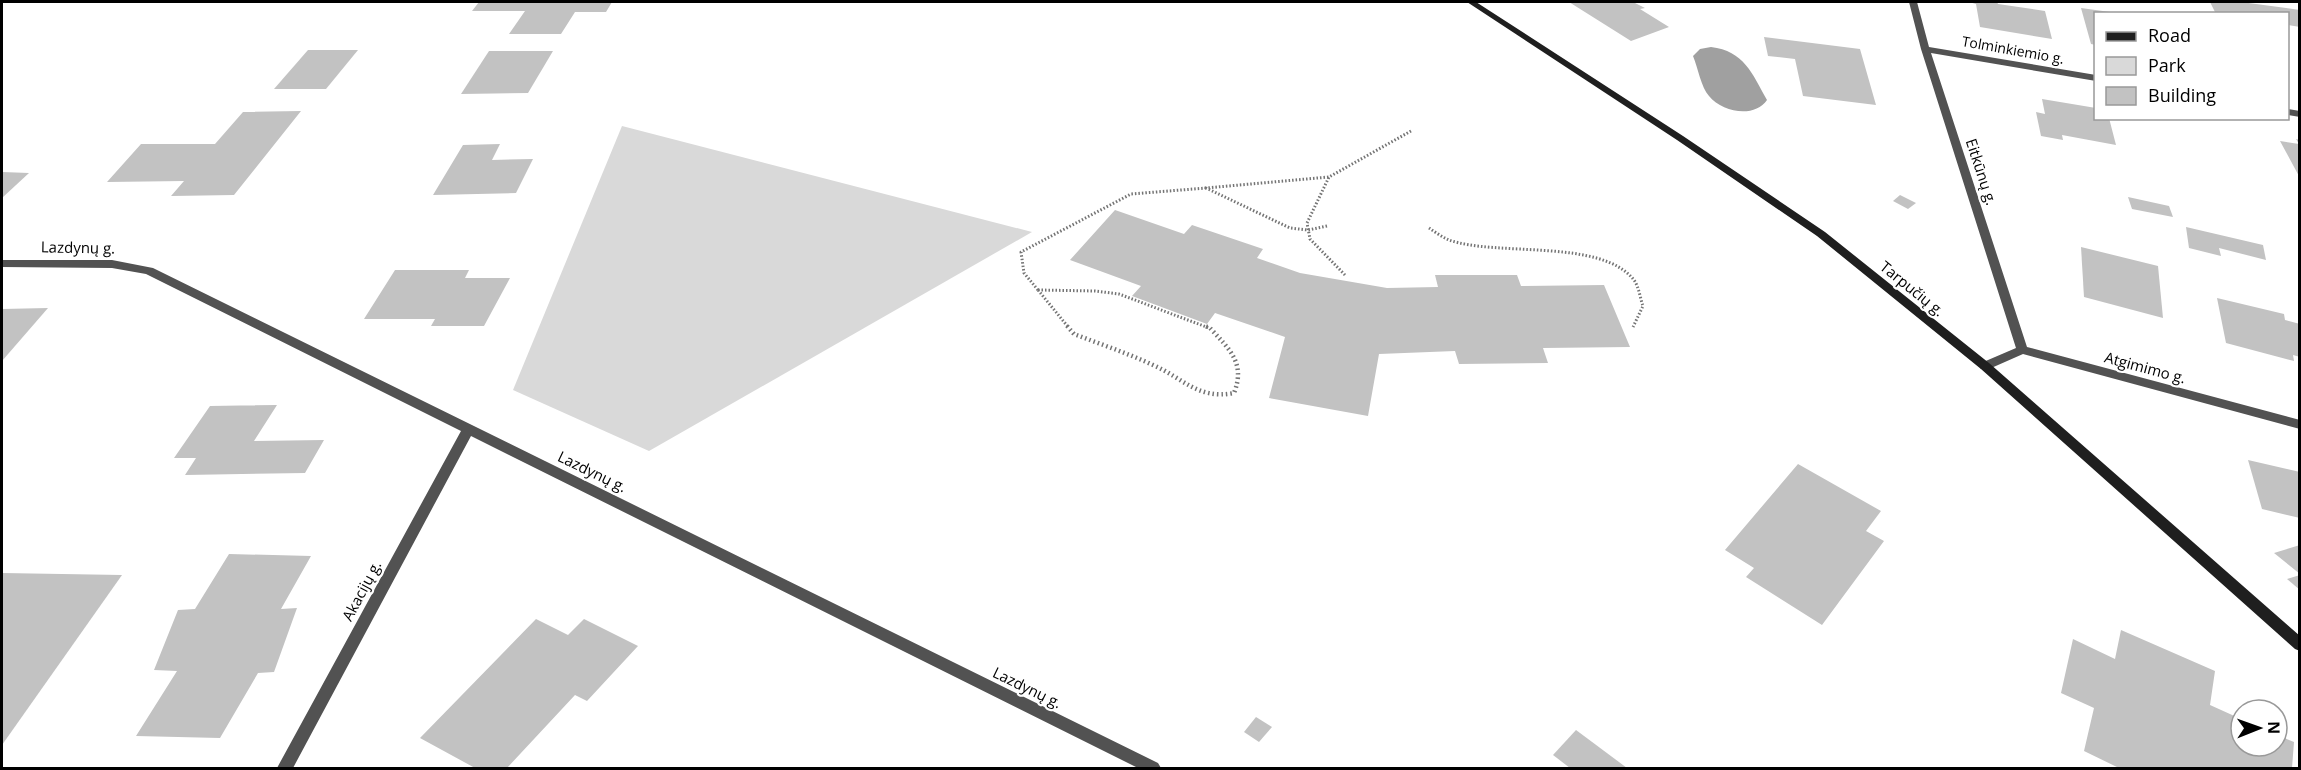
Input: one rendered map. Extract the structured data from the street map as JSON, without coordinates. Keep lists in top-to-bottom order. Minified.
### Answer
{"streets":{"main road":["Tarpučių g."],"street":["Tolminkiemio g.","Eitkūnų g.","Lazdynų g.","Atgimimo g.","Akacijų g."]},"crossings":[["Tolminkiemio g.","Eitkūnų g."],["Eitkūnų g.","Atgimimo g."],["Lazdynų g.","Akacijų g."]],"legend":["Road","Park","Building"],"north":"right"}
